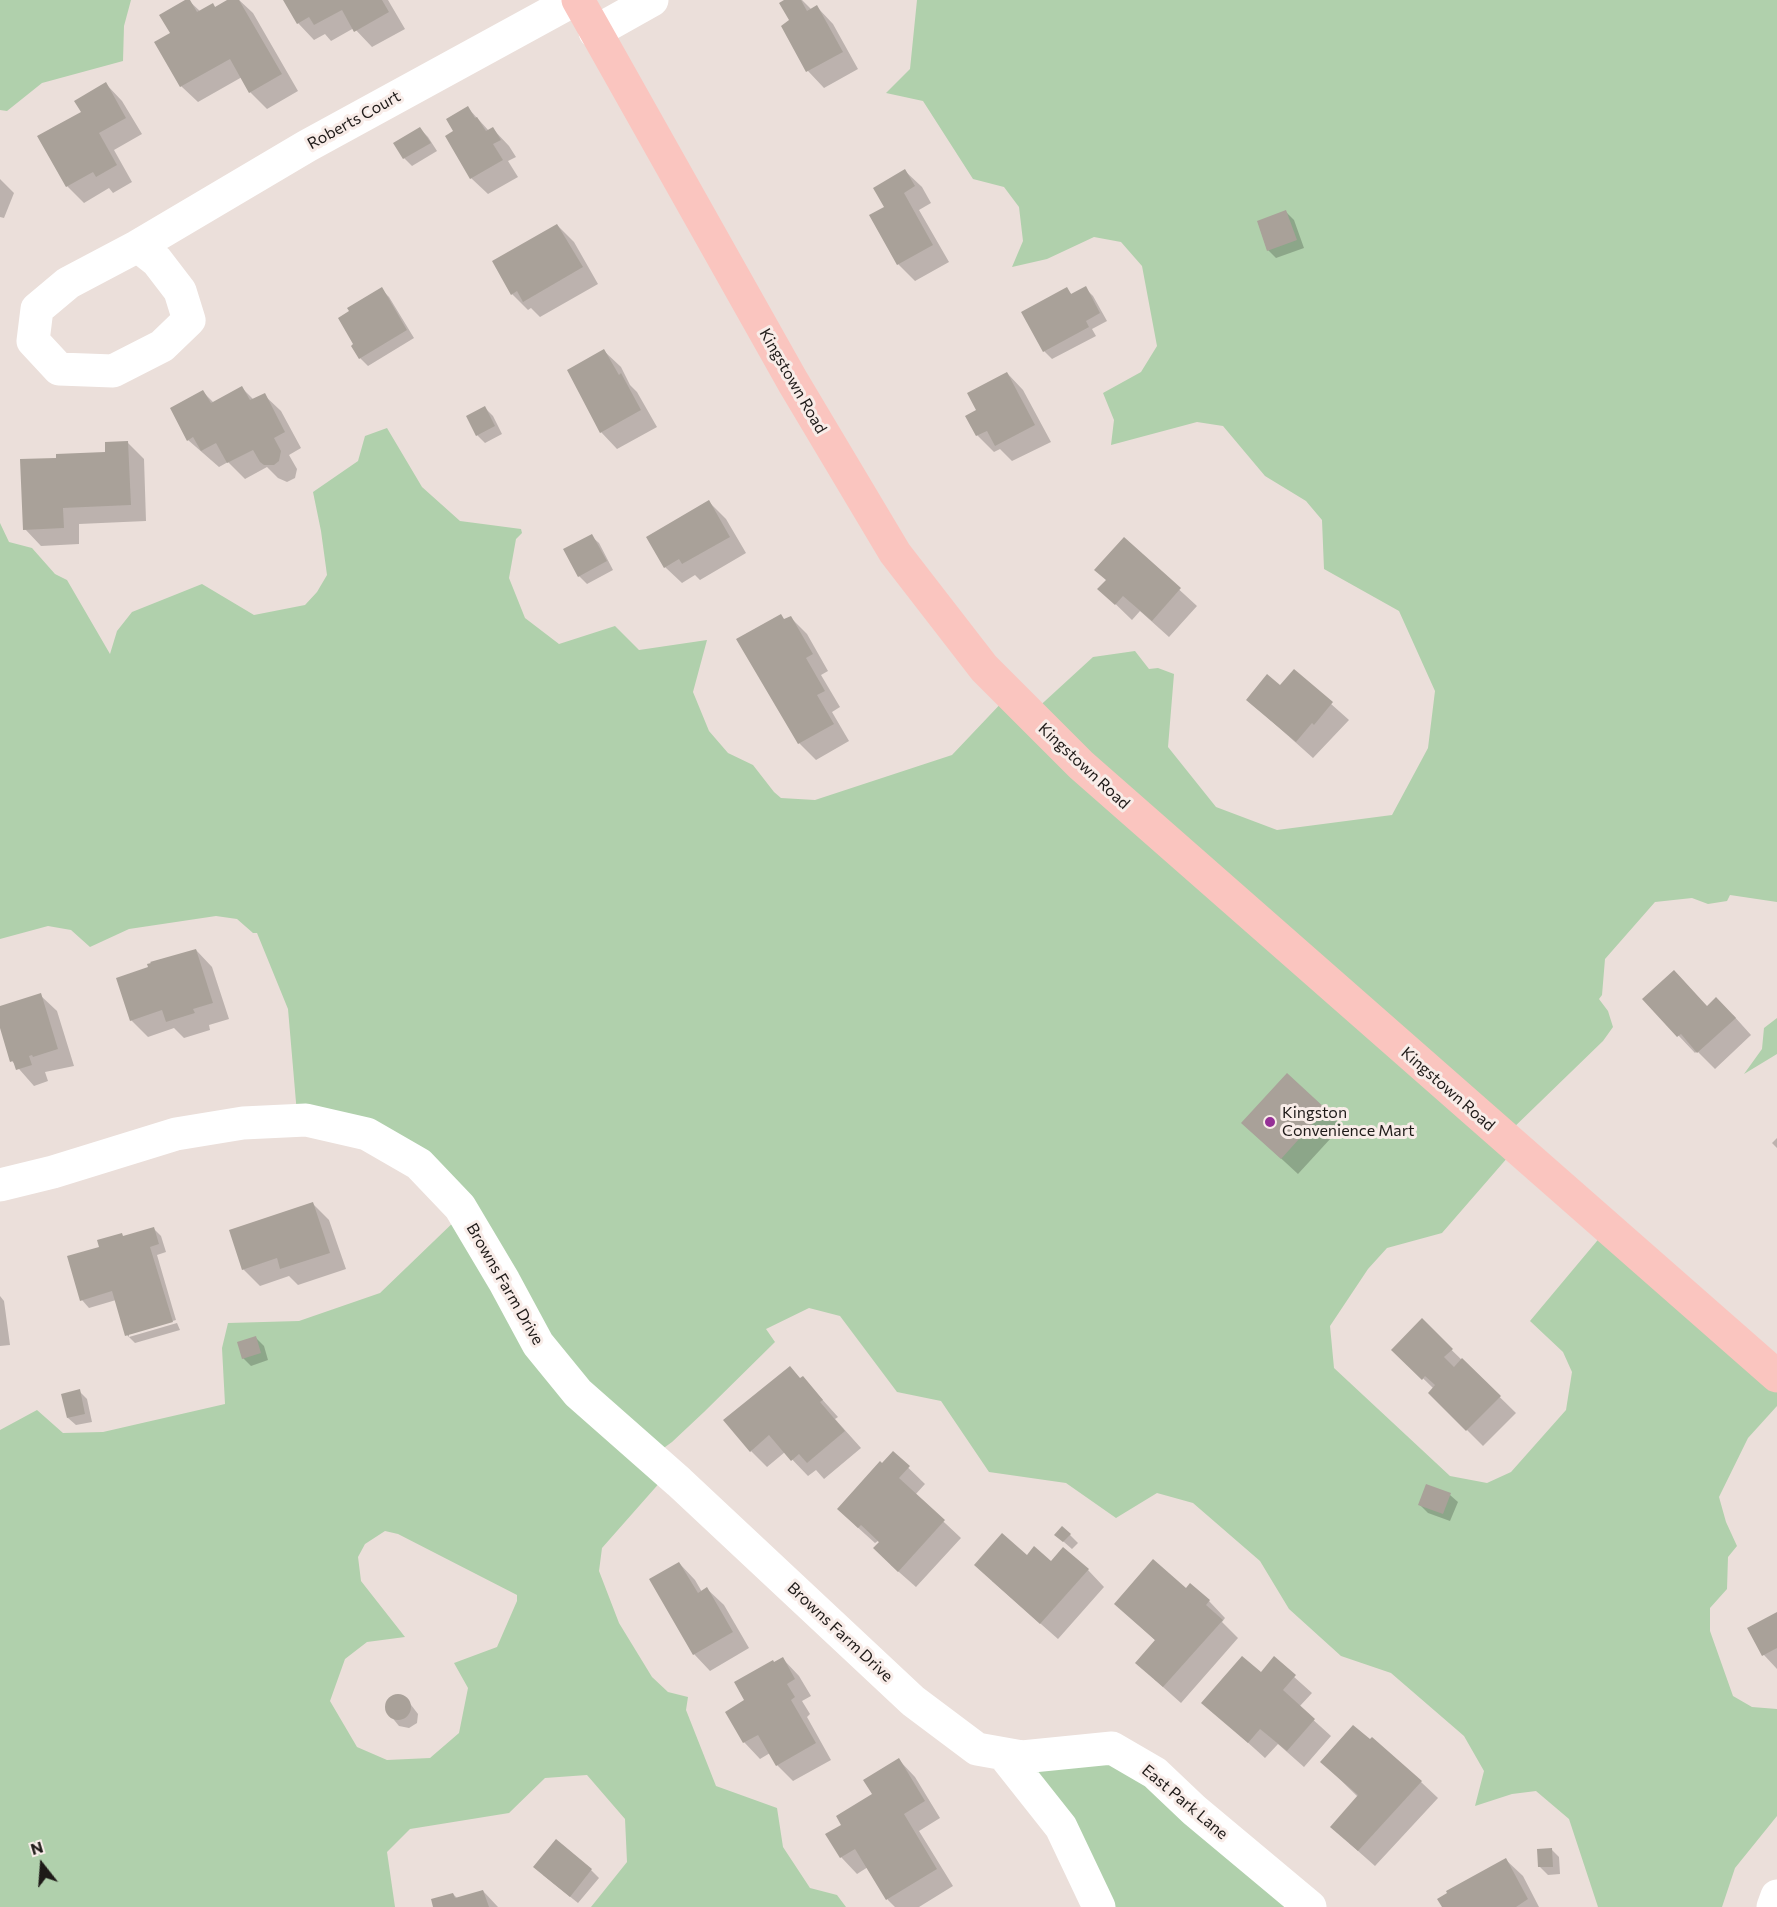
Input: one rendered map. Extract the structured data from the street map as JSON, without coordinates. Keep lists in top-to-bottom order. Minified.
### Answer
{"streets":{"main road":["Kingstown Road"],"street":["Roberts Court","Browns Farm Drive","East Park Lane"]},"crossings":[["Roberts Court","Kingstown Road"],["Browns Farm Drive","East Park Lane"]],"places":["Kingston Convenience Mart"],"north":"top"}
